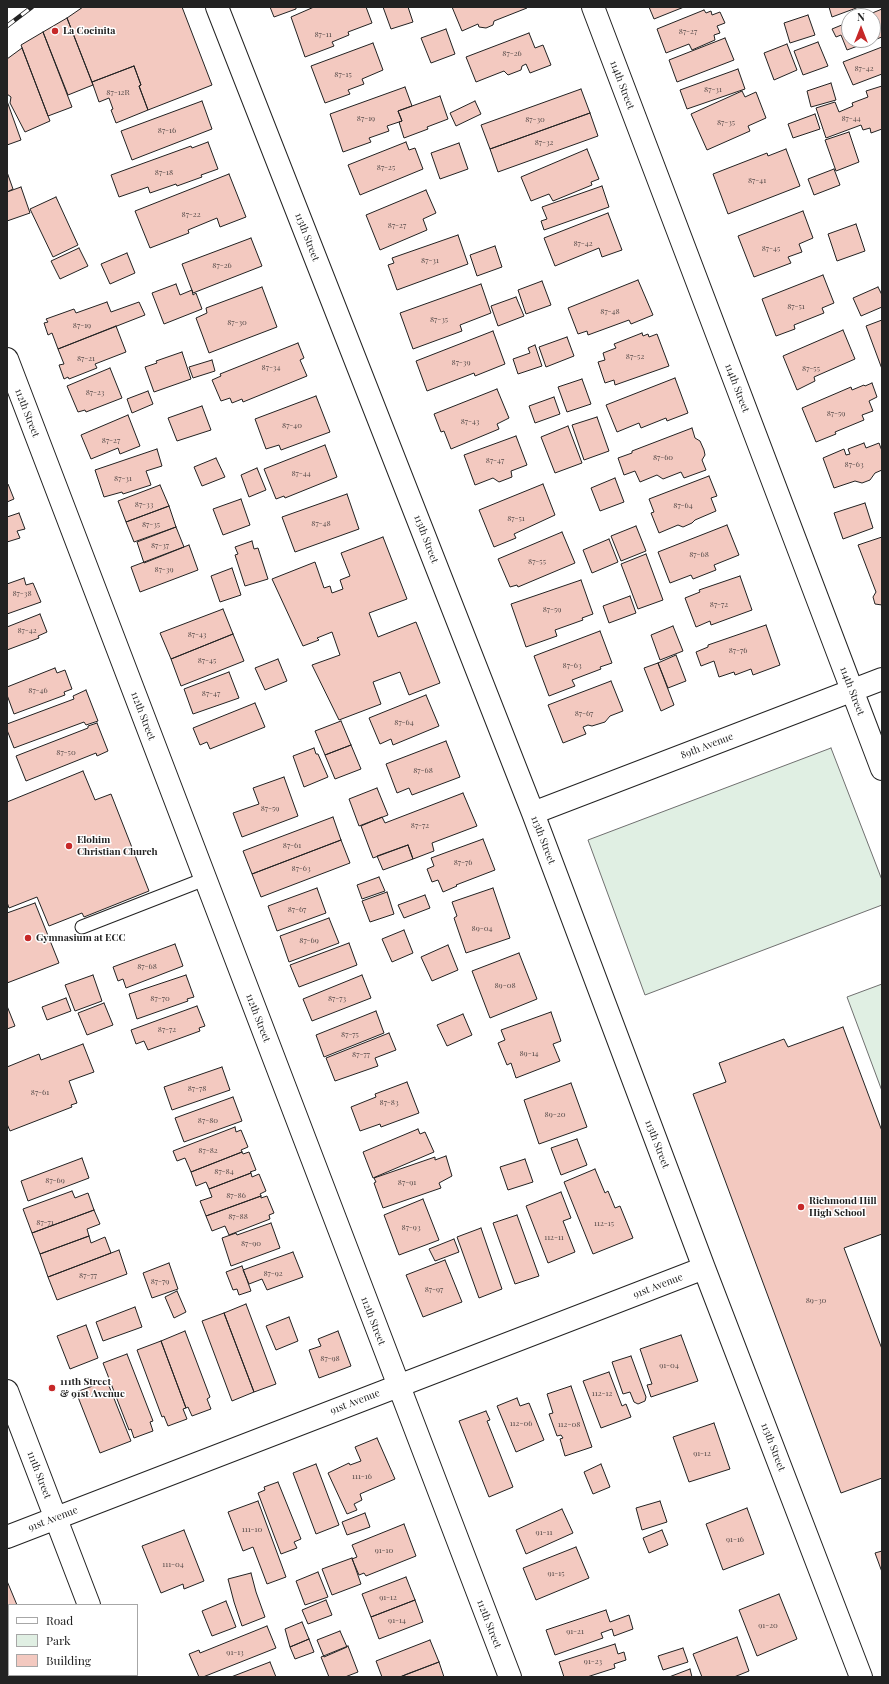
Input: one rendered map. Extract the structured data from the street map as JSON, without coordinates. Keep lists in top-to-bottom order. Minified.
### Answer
{"streets":{"street":["114th Street","113th Street","112th Street","89th Avenue","91st Avenue","111th Street"]},"crossings":[["114th Street","89th Avenue"],["113th Street","89th Avenue"],["113th Street","91st Avenue"],["112th Street","91st Avenue"],["91st Avenue","111th Street"]],"places":["La Cocinita","Elohim Christian Church","Gymnasium at ECC","Richmond Hill High School","111th Street & 91st Avenue"],"house_numbers":["87-27","87-11","87-26","87-42","87-15","87-31","87-12R","87-19","87-44","87-30","87-35","87-16","87-32","87-25","87-18","87-41","87-22","87-27","87-42","87-45","87-31","87-26","87-51","87-48","87-35","87-30","87-19","87-52","87-21","87-39","87-34","87-55","87-23","87-59","87-43","87-40","87-27","87-60","87-47","87-63","87-44","87-31","87-33","87-64","87-51","87-48","87-35","87-37","87-68","87-55","87-39","87-38","87-72","87-59","87-42","87-43","87-76","87-45","87-63","87-46","87-47","87-67","87-64","87-50","87-68","87-59","87-72","87-61","87-76","87-63","87-67","89-04","87-69","87-68","89-08","87-70","87-73","87-72","87-75","89-14","87-77","87-78","87-61","87-83","89-20","87-80","87-82","87-84","87-69","87-91","87-86","87-88","87-71","112-15","87-93","112-11","87-90","87-92","87-77","87-79","87-97","89-30","87-98","91-04","112-12","112-06","112-08","91-12","111-16","111-10","91-11","91-16","91-10","111-04","91-15","91-12","91-14","91-20","91-21","91-13","91-23"],"legend":["Road","Park","Building"],"north":"top"}
